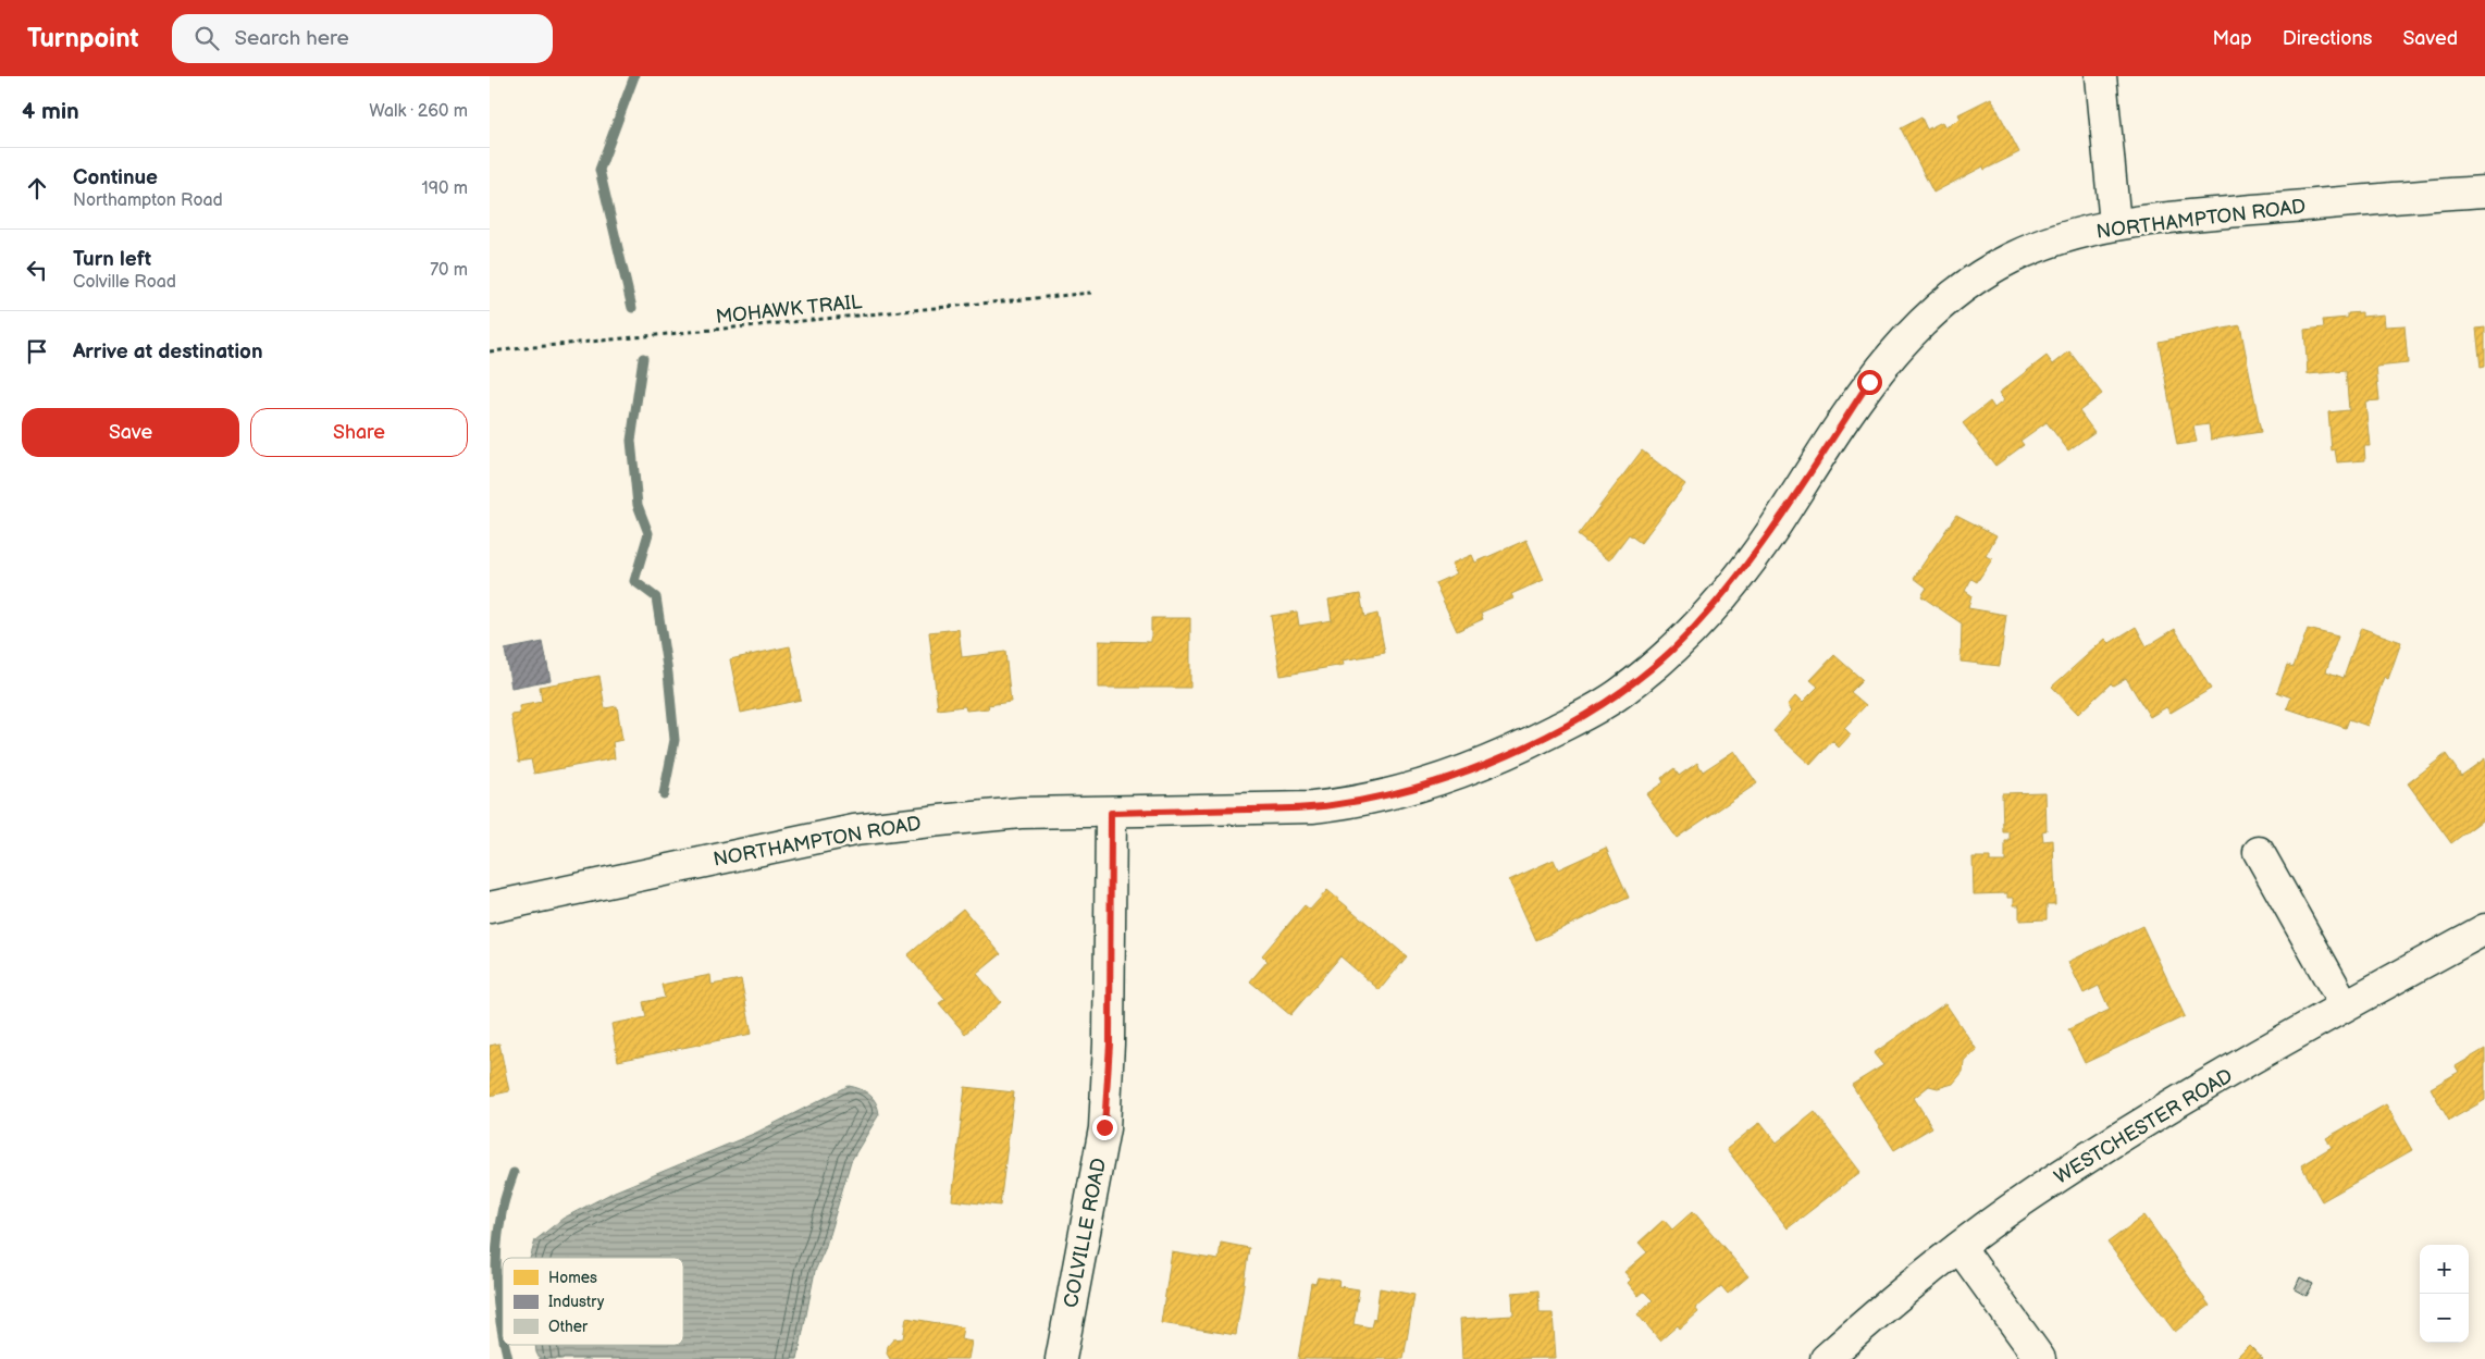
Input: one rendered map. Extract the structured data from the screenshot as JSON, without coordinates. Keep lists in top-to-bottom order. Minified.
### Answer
{"streets":{"street":["NORTHAMPTON ROAD","WESTCHESTER ROAD","COLVILLE ROAD"],"path":["MOHAWK TRAIL"]},"crossings":[["NORTHAMPTON ROAD","COLVILLE ROAD"]],"legend":["Homes","Industry","Other"],"page":{"header":"Turnpoint","search":"Search here","nav":["Map","Directions","Saved"],"heading":["4 min","Walk · 260 m"],"list":[["Continue","Northampton Road","190 m"],["Turn left","Colville Road","70 m"],"Arrive at destination"],"buttons":["Save","Share"],"map_buttons":["+","−"]}}
